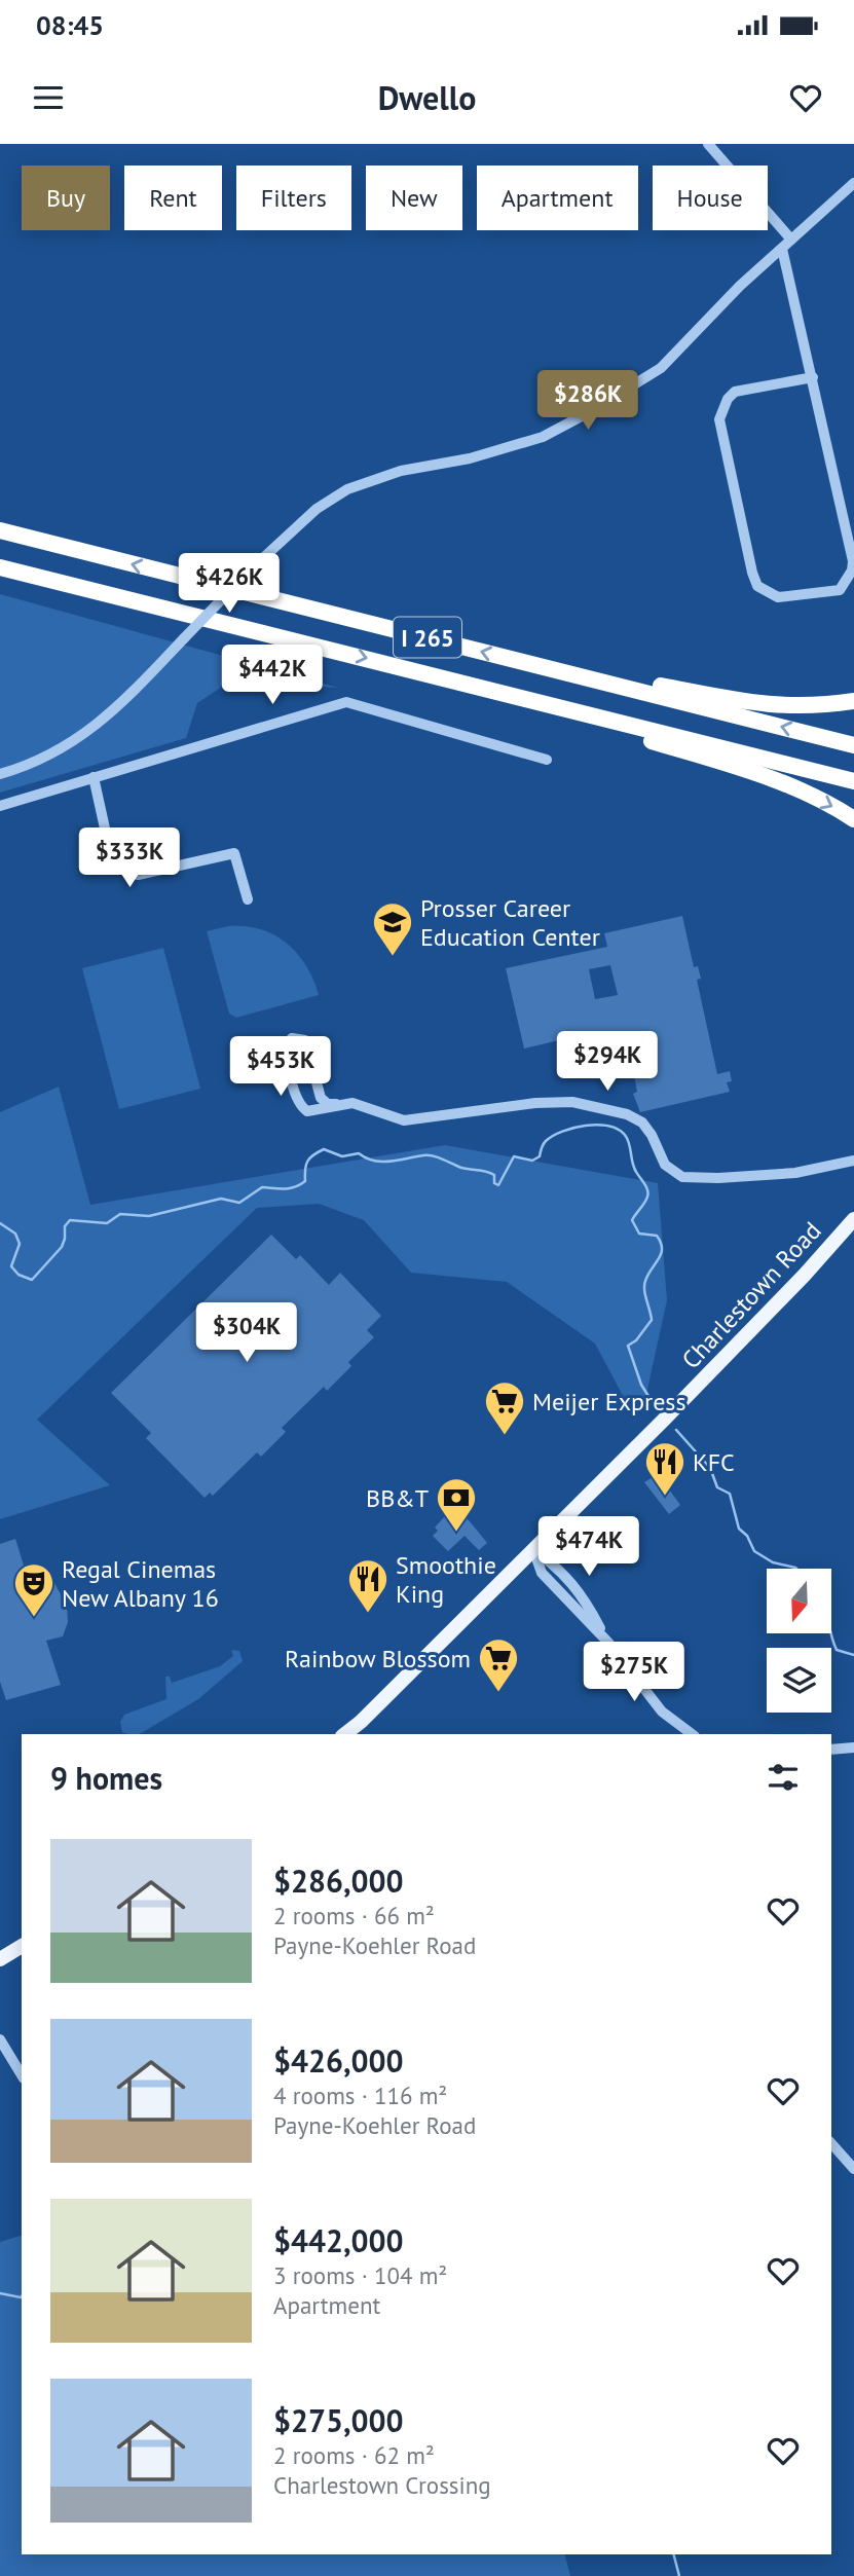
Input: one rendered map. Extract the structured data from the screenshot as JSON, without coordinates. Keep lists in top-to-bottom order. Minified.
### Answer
{"streets":{"highway":["I 265"],"main road":["Charlestown Road"]},"places":{"school or university":["Prosser Career Education Center"],"supermarket":["Meijer Express","Rainbow Blossom"],"restaurant":["KFC","Smoothie King"],"bank":["BB&T"],"theatre":["Regal Cinemas New Albany 16"]},"north":"bottom","page":{"status":"08:45","header":"Dwello","chip":["Buy","Rent","Filters","New","Apartment","House"],"price":["$286K","$426K","$442K","$333K","$294K","$453K","$304K","$474K","$275K"],"heading":"9 homes","list":[{"name":"$286,000","note":"2 rooms · 66 m² · Payne-Koehler Road"},{"name":"$426,000","note":"4 rooms · 116 m² · Payne-Koehler Road"},{"name":"$442,000","note":"3 rooms · 104 m² · Apartment"},{"name":"$275,000","note":"2 rooms · 62 m² · Charlestown Crossing"}]}}
